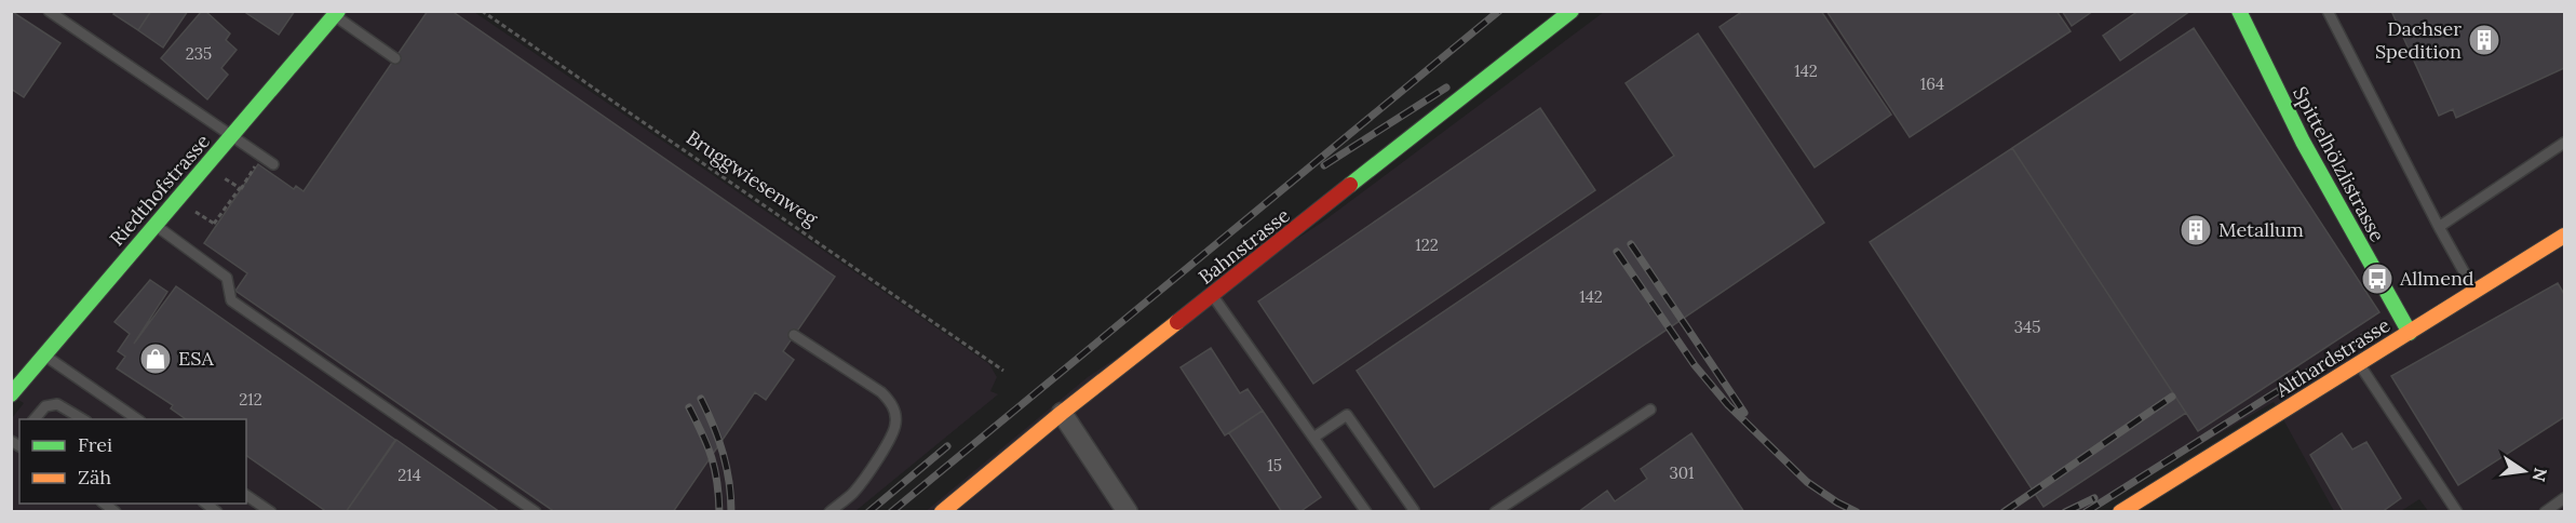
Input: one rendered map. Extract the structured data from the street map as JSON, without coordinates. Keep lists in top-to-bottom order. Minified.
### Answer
{"streets":{"street":["Spittelhölzlistrasse","Riedthofstrasse","Bahnstrasse","Althardstrasse"],"path":["Bruggwiesenweg"]},"crossings":[["Spittelhölzlistrasse","Althardstrasse"]],"places":{"building":["Dachser Spedition","Metallum"],"bus stop":["Allmend"],"shop":["ESA"]},"house_numbers":["235","142","164","122","142","345","212","15","301","214"],"legend":["Frei","Zäh"],"north":"right"}
